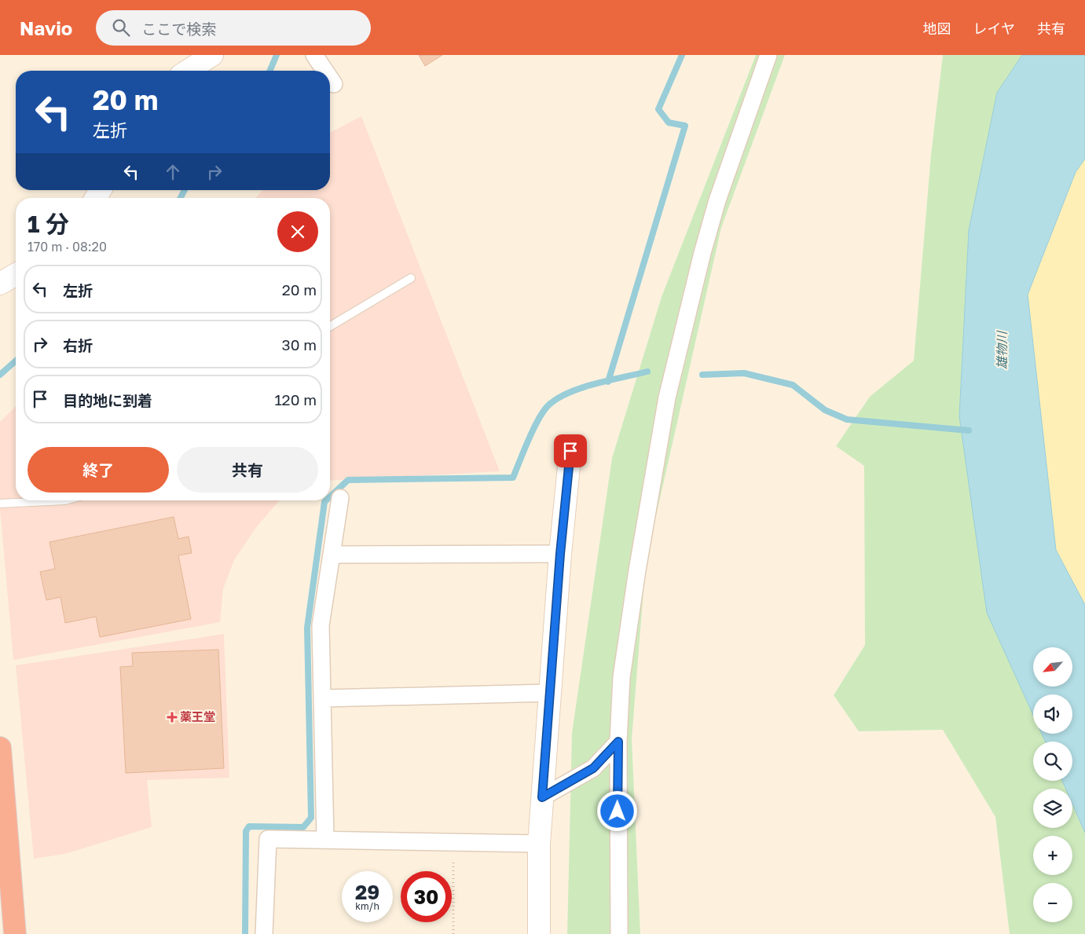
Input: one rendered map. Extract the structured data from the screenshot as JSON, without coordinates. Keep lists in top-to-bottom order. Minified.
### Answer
{"water":["雄物川"],"places":{"health":["薬王堂"]},"north":"bottom left","page":{"header":"Navio","search":"ここで検索","nav":["地図","レイヤ","共有"],"turn":["20 m","左折"],"heading":["1 分","170 m · 08:20"],"list":[{"name":"左折","value":"20 m"},{"name":"右折","value":"30 m"},{"name":"目的地に到着","value":"120 m"}],"buttons":["終了","共有"],"map_buttons":["+","−"],"speed":"29 km/h","limit":"30"}}
